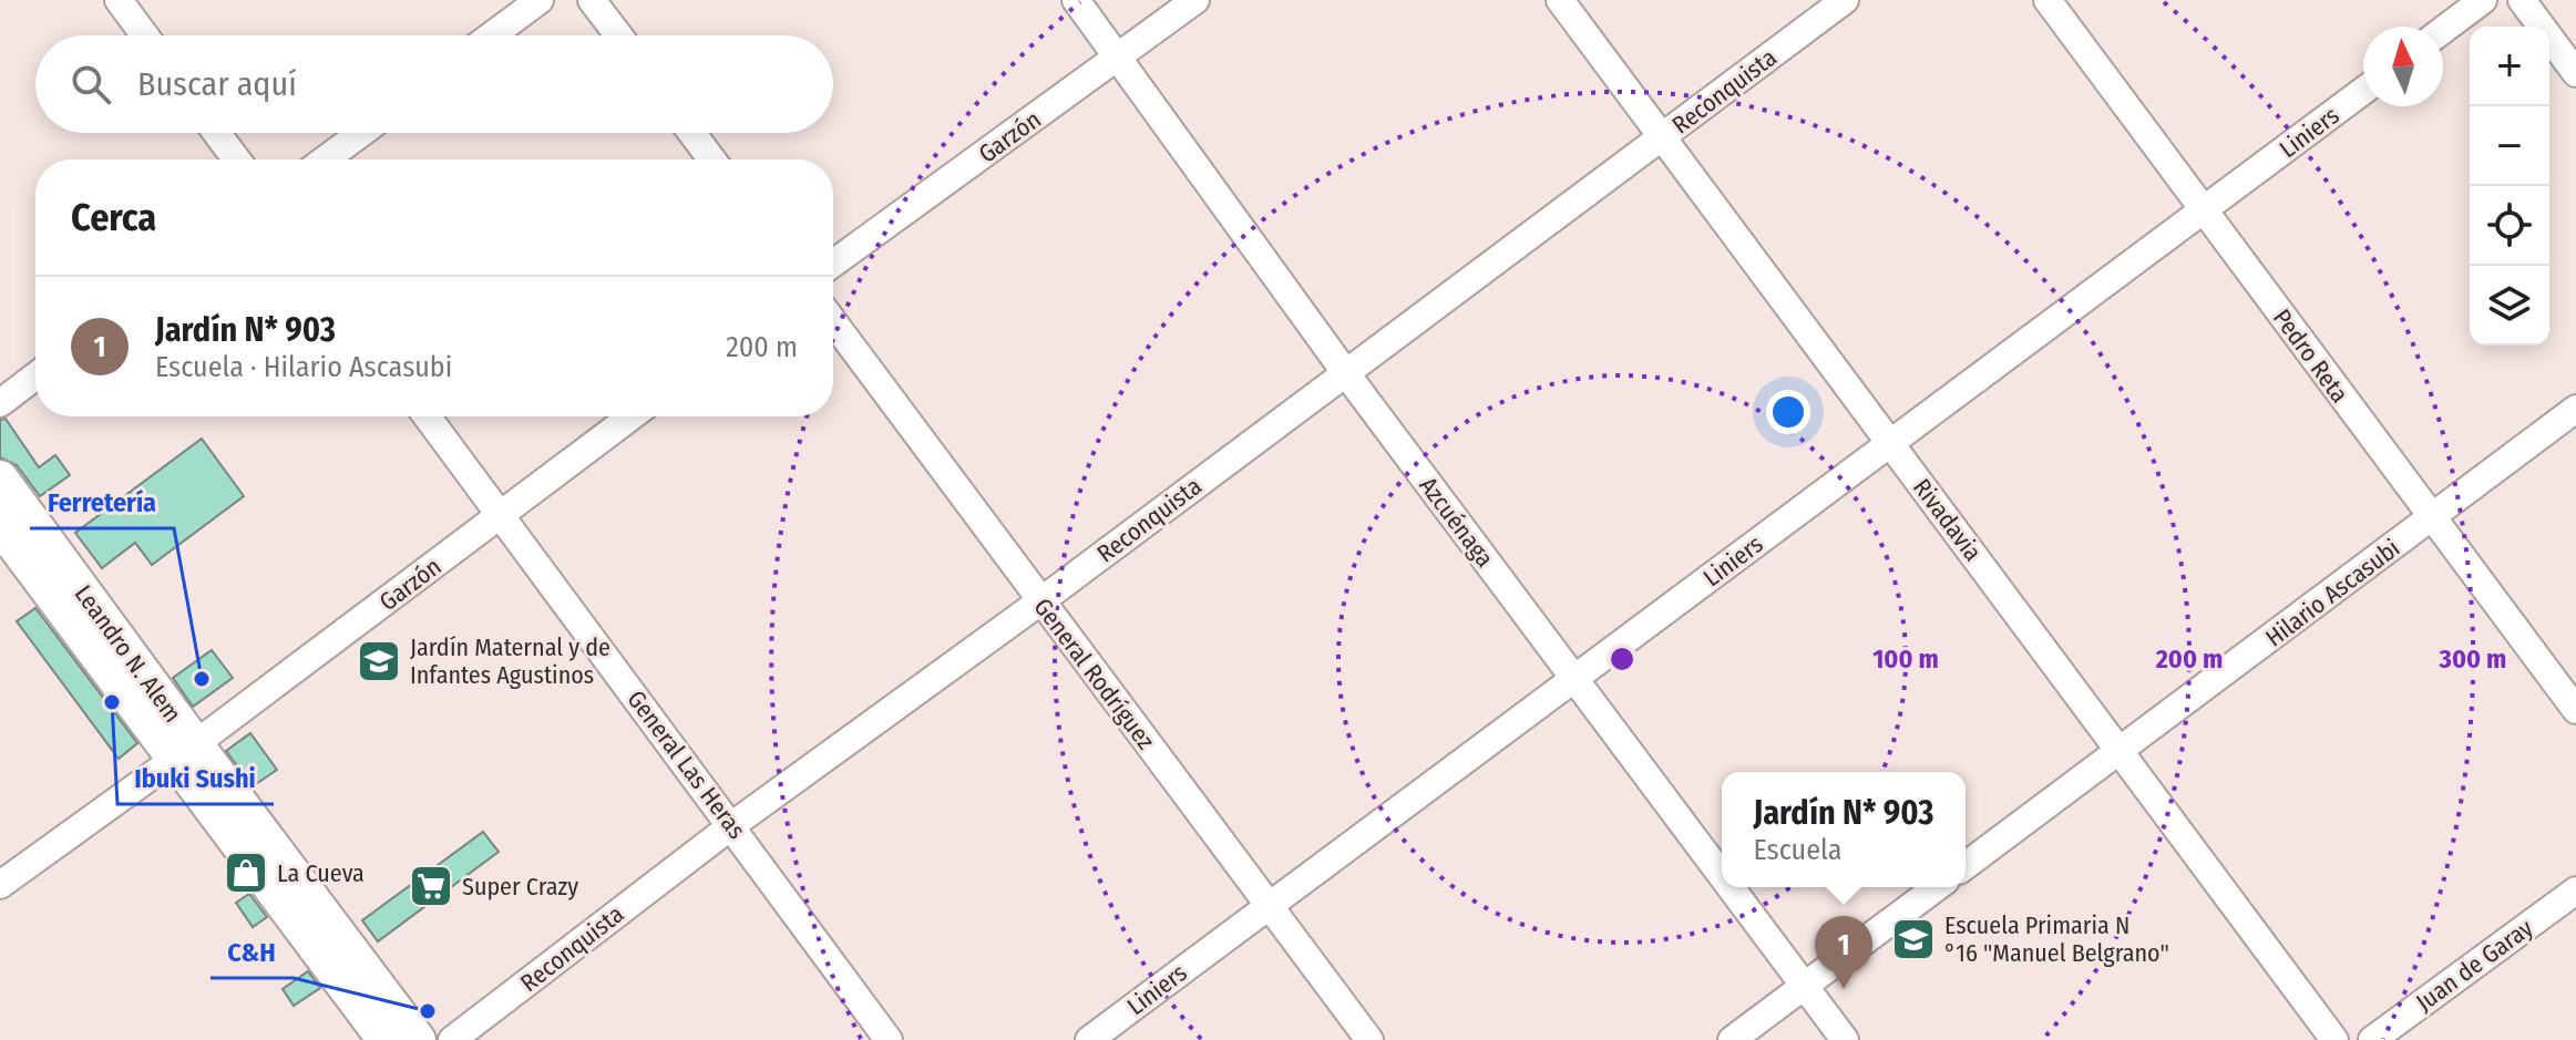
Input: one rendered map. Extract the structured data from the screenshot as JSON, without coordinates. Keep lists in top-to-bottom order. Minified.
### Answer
{"streets":{"main road":["Leandro N. Alem"],"street":["Reconquista","Liniers","Garzón","Pedro Reta","Rivadavia","Azcuénaga","Hilario Ascasubi","General Rodríguez","General Las Heras","Juan de Garay"]},"crossings":[["Reconquista","Rivadavia"],["Reconquista","Azcuénaga"],["Reconquista","General Rodríguez"],["Reconquista","General Las Heras"],["Liniers","Pedro Reta"],["Liniers","Rivadavia"],["Liniers","Azcuénaga"],["Liniers","General Rodríguez"],["Garzón","Azcuénaga"],["Garzón","Leandro N. Alem"],["Garzón","General Las Heras"],["Pedro Reta","Hilario Ascasubi"],["Rivadavia","Hilario Ascasubi"]],"places":{"school or university":["Jardín Maternal y de Infantes Agustinos","Escuela Primaria N °16 \"Manuel Belgrano\""],"other":["Ferretería","Ibuki Sushi","C&H"],"shop":["La Cueva"],"supermarket":["Super Crazy"]},"north":"top","page":{"map_buttons":["+","−"],"search":"Buscar aquí","heading":"Cerca","list":[{"mark":"1","name":"Jardín N* 903","note":"Escuela · Hilario Ascasubi","value":"200 m"}],"popup":["Jardín N* 903","Escuela"],"pins":"1"},"rings":["100 m","200 m","300 m"]}
